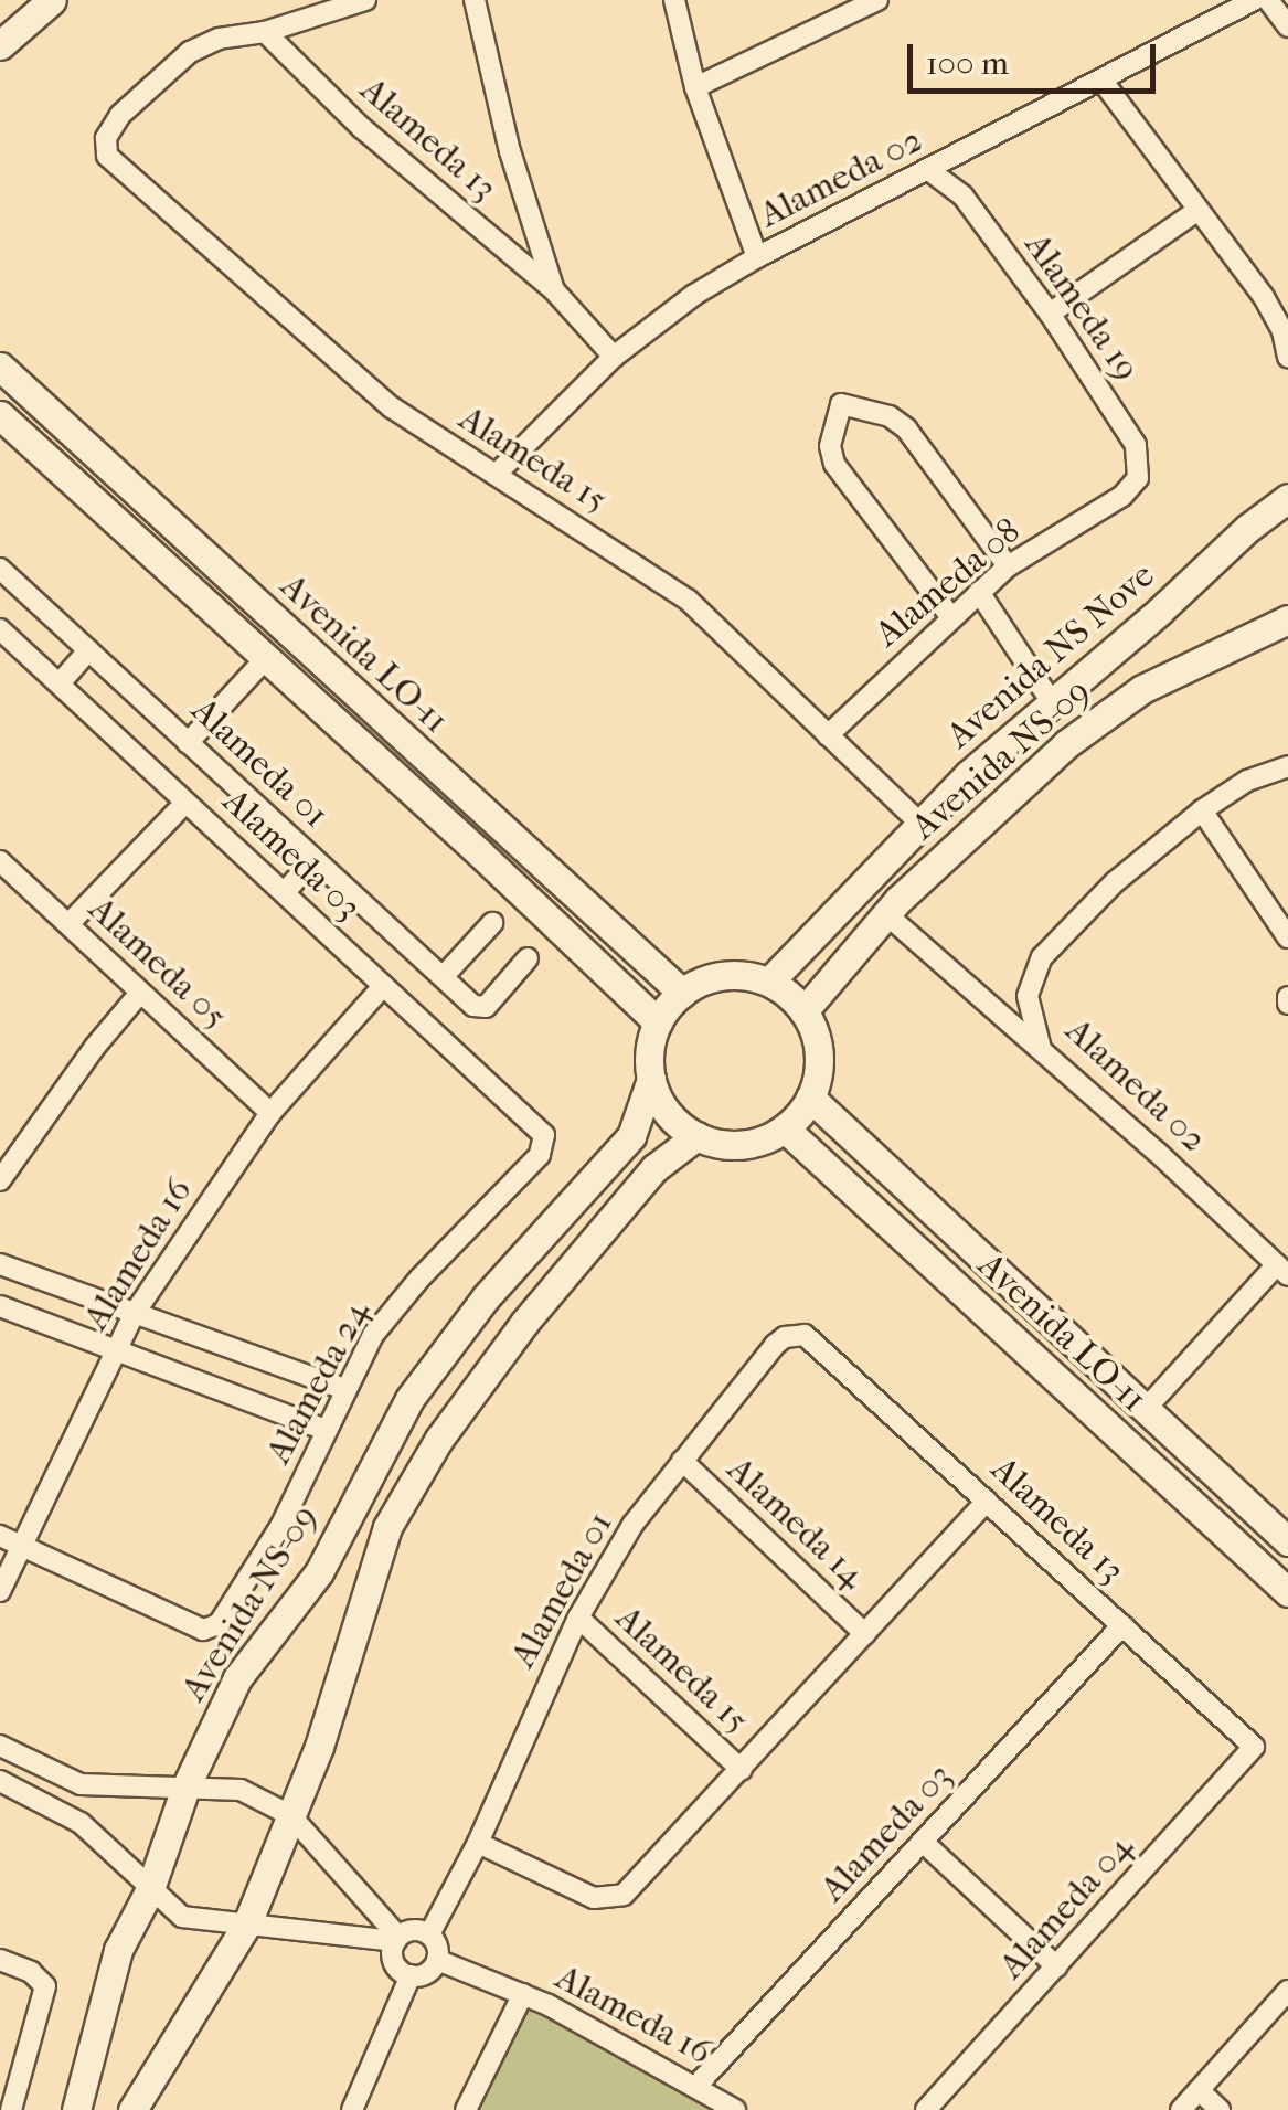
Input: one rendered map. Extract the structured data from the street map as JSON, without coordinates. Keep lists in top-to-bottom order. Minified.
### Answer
{"streets":{"street":["Alameda 13","Alameda 02","Alameda 19","Alameda 15","Alameda 08","Avenida LO-11","Avenida NS Nove","Avenida NS-09","Alameda 01","Alameda 03","Alameda 05","Alameda 16","Alameda 24","Alameda 14","Alameda 04"]},"crossings":[["Alameda 13","Alameda 02"],["Alameda 13","Alameda 15"],["Alameda 13","Alameda 01"],["Alameda 13","Alameda 03"],["Alameda 13","Alameda 04"],["Alameda 02","Alameda 19"],["Alameda 02","Alameda 15"],["Alameda 19","Alameda 08"],["Alameda 15","Alameda 08"],["Alameda 15","Avenida NS Nove"],["Alameda 15","Alameda 01"],["Avenida LO-11","Avenida NS Nove"],["Avenida LO-11","Avenida NS-09"],["Avenida NS Nove","Avenida NS-09"],["Alameda 01","Alameda 16"],["Alameda 01","Alameda 14"],["Alameda 03","Alameda 16"],["Alameda 03","Alameda 24"],["Alameda 05","Alameda 16"],["Alameda 16","Alameda 24"]],"scale_bar":"100 m"}
